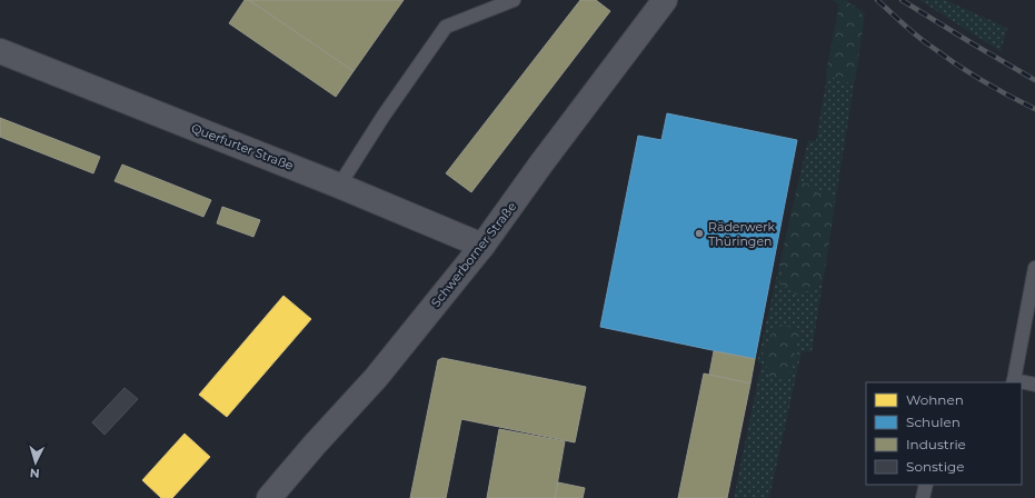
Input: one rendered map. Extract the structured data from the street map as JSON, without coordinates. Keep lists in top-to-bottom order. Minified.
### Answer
{"streets":{"street":["Querfurter Straße","Schwerborner Straße"]},"crossings":[["Querfurter Straße","Schwerborner Straße"]],"places":["Räderwerk Thüringen"],"legend":["Wohnen","Schulen","Industrie","Sonstige"],"north":"bottom"}
